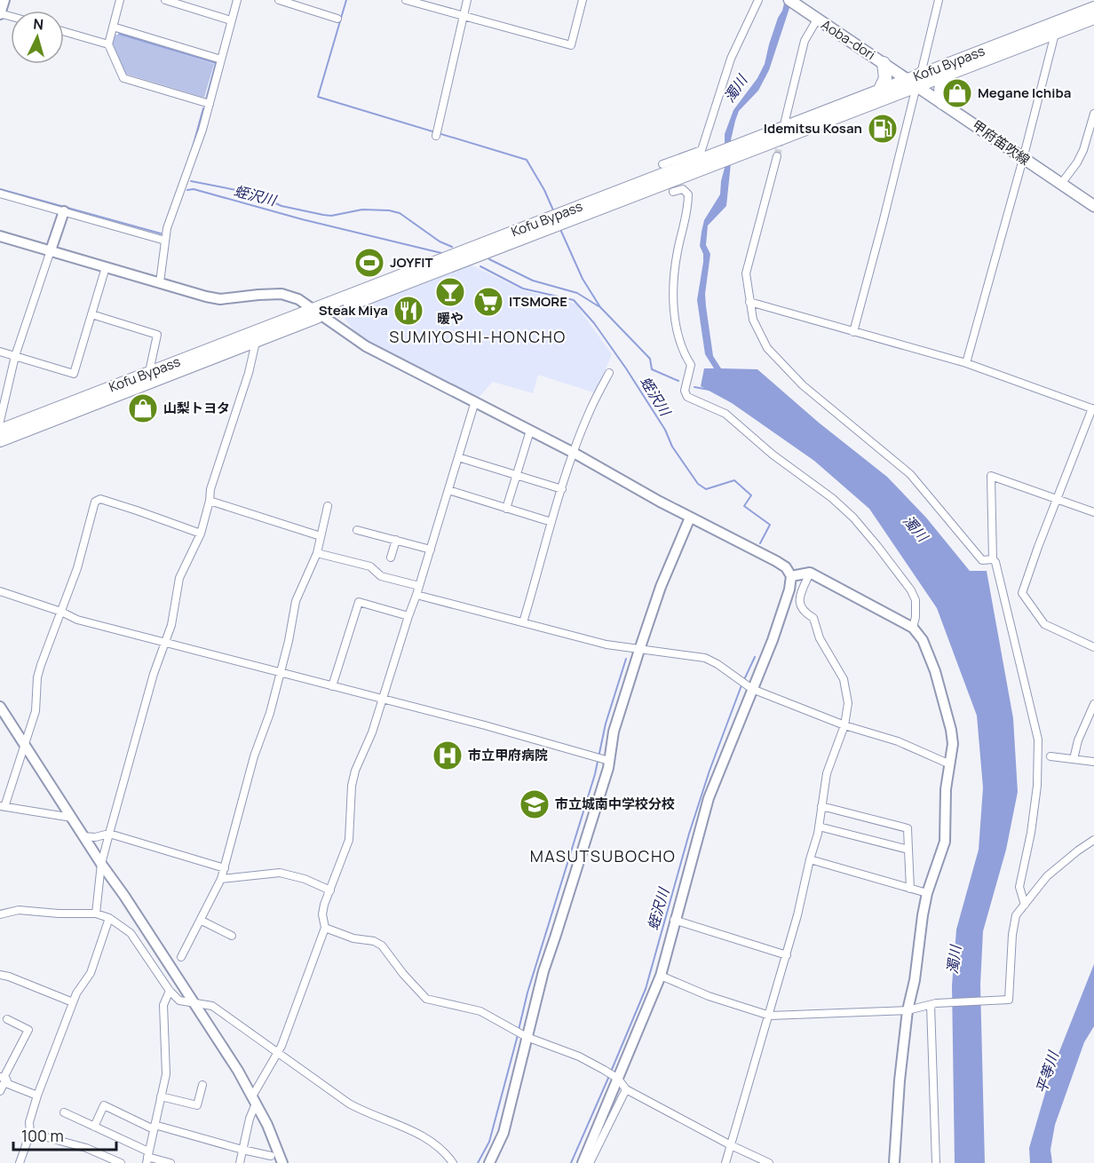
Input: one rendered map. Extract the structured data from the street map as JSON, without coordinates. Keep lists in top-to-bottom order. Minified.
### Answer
{"streets":{"highway":["Kofu Bypass"],"main road":["Aoba-dori","甲府笛吹線"]},"crossings":[["Aoba-dori","Kofu Bypass"],["Aoba-dori","甲府笛吹線"],["Kofu Bypass","甲府笛吹線"]],"districts":["SUMIYOSHI-HONCHO","MASUTSUBOCHO"],"water":["濁川","蛭沢川","平等川"],"places":{"shop":["Megane Ichiba","山梨トヨタ"],"fuel station":["Idemitsu Kosan"],"sports":["JOYFIT"],"bar":["暖や"],"supermarket":["ITSMORE"],"restaurant":["Steak Miya"],"hospital":["市立甲府病院"],"school or university":["市立城南中学校分校"]},"scale_bar":"100 m","north":"top"}
